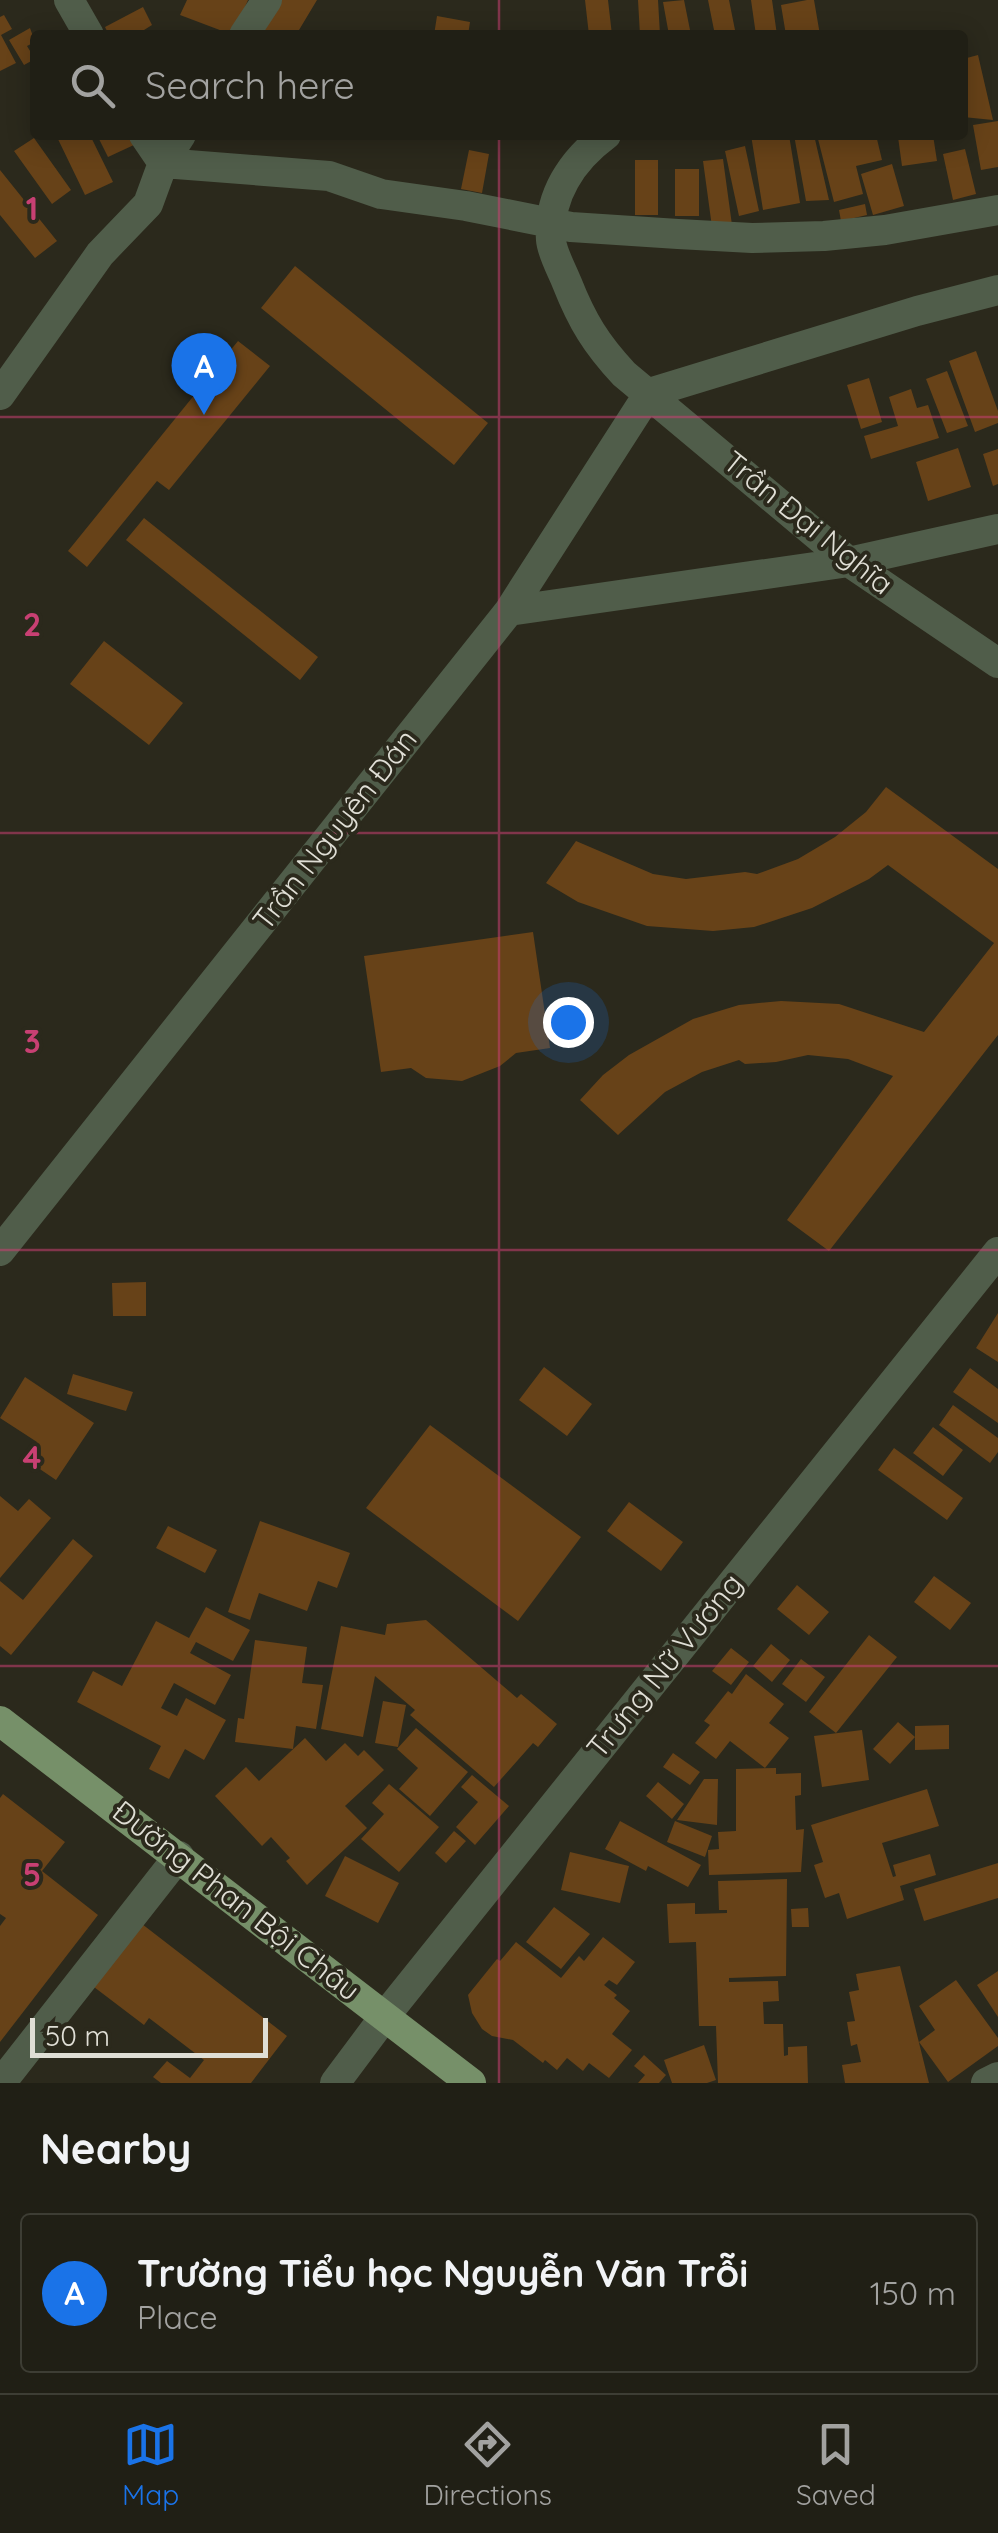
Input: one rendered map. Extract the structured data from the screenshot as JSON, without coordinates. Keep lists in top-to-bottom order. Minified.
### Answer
{"streets":{"main road":["Đường Phan Bội Châu"],"street":["Trần Đại Nghĩa","Trần Nguyên Đán","Trưng Nữ Vương"]},"crossings":[["Trần Đại Nghĩa","Trần Nguyên Đán"],["Trưng Nữ Vương","Đường Phan Bội Châu"]],"scale_bar":"50 m","page":{"search":"Search here","pins":"A","scale":"50 m","heading":"Nearby","list":[{"mark":"A","name":"Trường Tiểu học Nguyễn Văn Trỗi","note":"Place","value":"150 m"}],"nav":["Map","Directions","Saved"]},"grid":{"rows":["1","2","3","4","5"]}}
